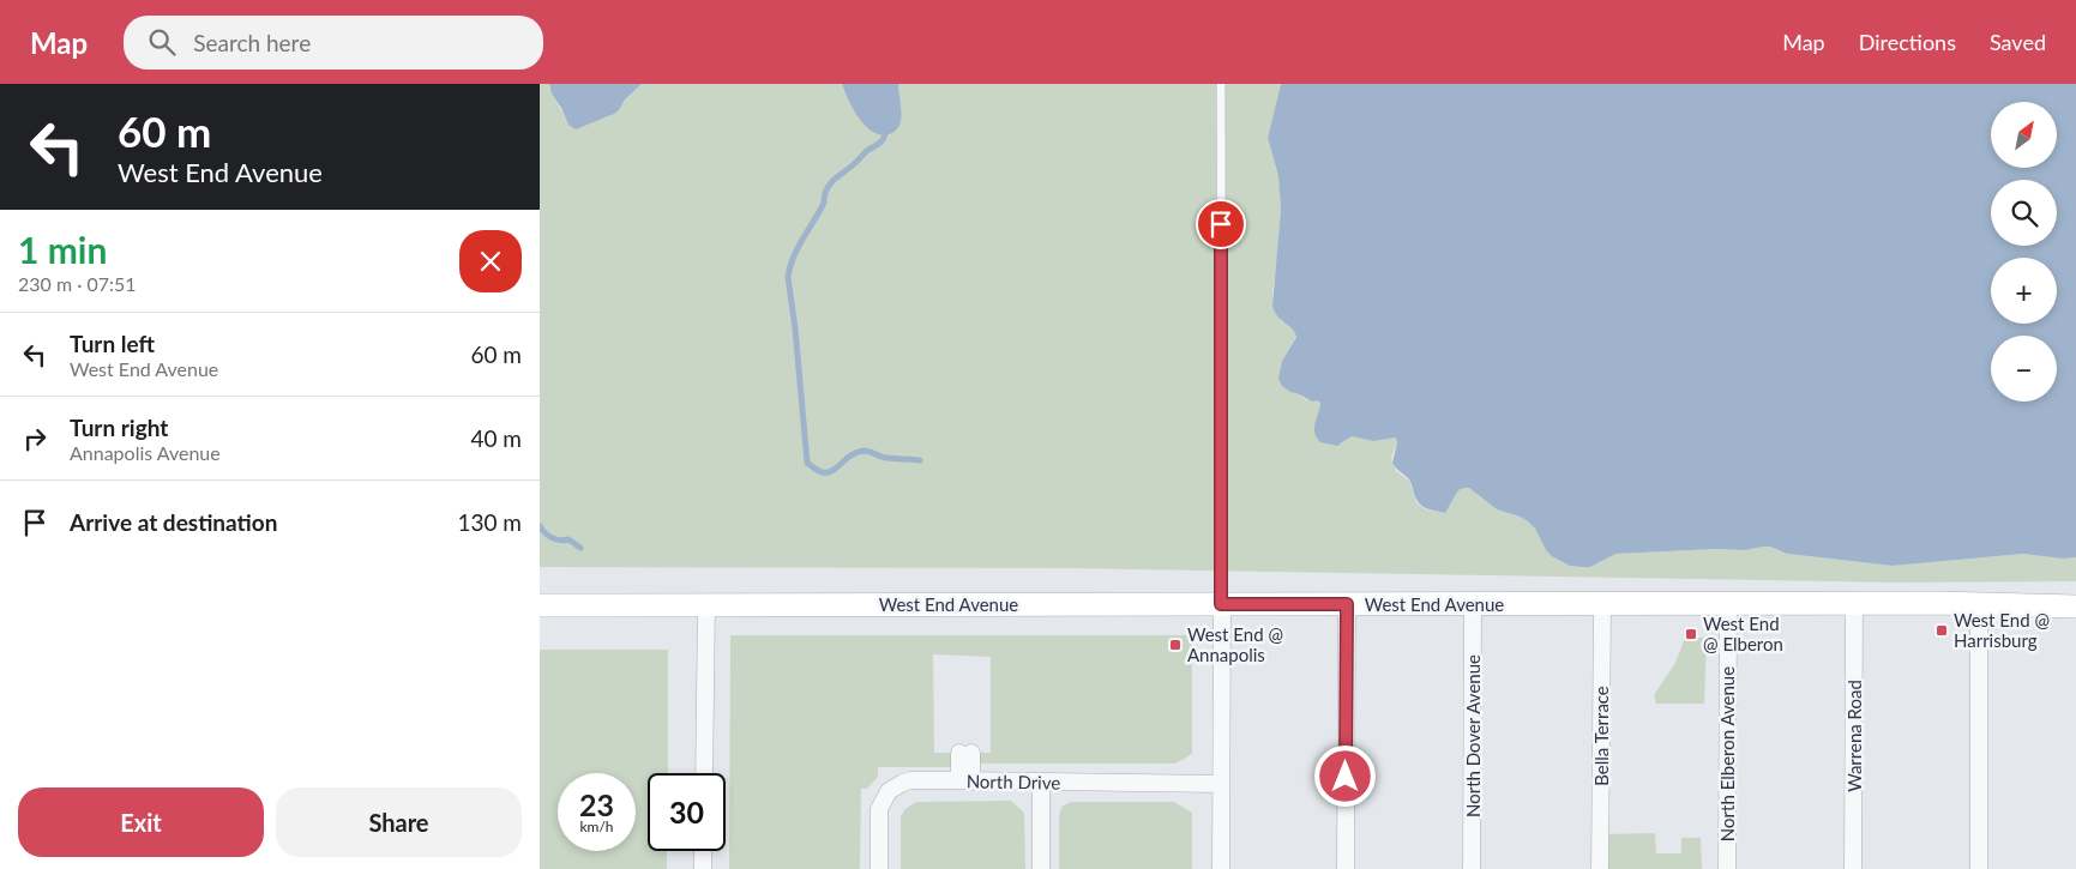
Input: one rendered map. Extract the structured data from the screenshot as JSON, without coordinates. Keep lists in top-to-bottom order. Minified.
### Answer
{"streets":{"main road":["West End Avenue"],"street":["North Dover Avenue","Bella Terrace","Warrena Road","North Elberon Avenue","North Drive"]},"crossings":[["West End Avenue","North Dover Avenue"],["West End Avenue","Bella Terrace"],["West End Avenue","Warrena Road"],["West End Avenue","North Elberon Avenue"]],"places":{"transit":["West End @ Harrisburg","West End @ Elberon","West End @ Annapolis"]},"north":"top right","page":{"header":"Map","search":"Search here","nav":["Map","Directions","Saved"],"turn":["60 m","West End Avenue"],"map_buttons":["+","−"],"heading":["1 min","230 m · 07:51"],"list":[{"name":"Turn left","note":"West End Avenue","value":"60 m"},{"name":"Turn right","note":"Annapolis Avenue","value":"40 m"},{"name":"Arrive at destination","value":"130 m"}],"speed":"23 km/h","limit":"30","buttons":["Exit","Share"]}}
